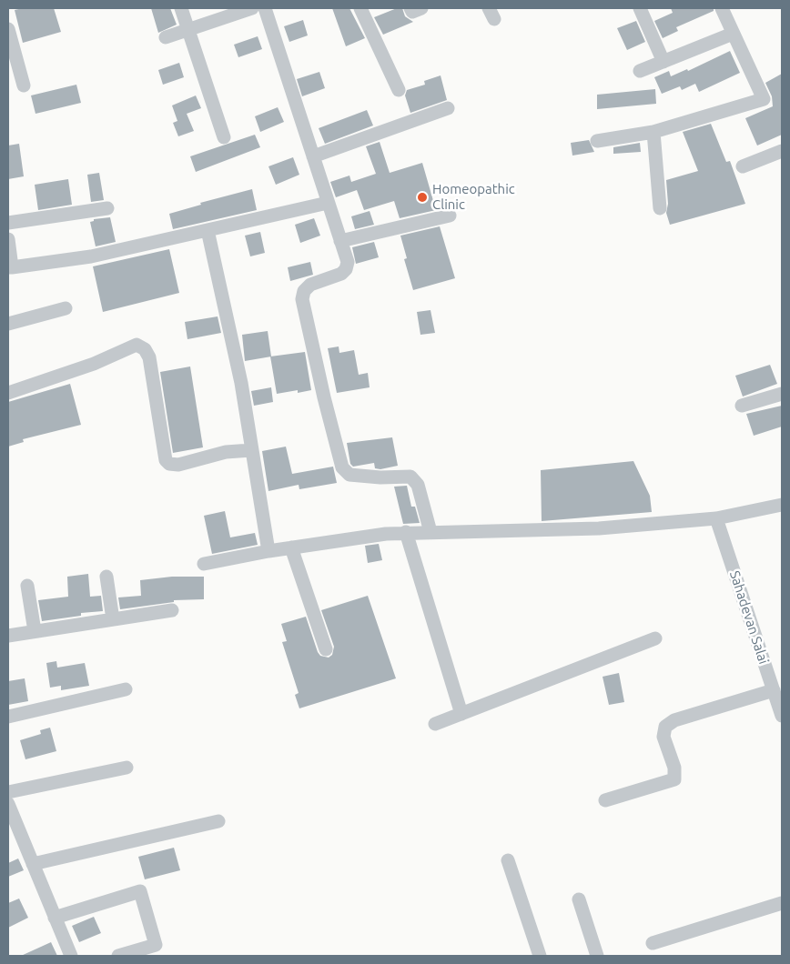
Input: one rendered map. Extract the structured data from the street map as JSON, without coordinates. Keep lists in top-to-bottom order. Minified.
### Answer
{"streets":{"street":["Sahadevan Salai"]},"places":["Homeopathic Clinic"]}
